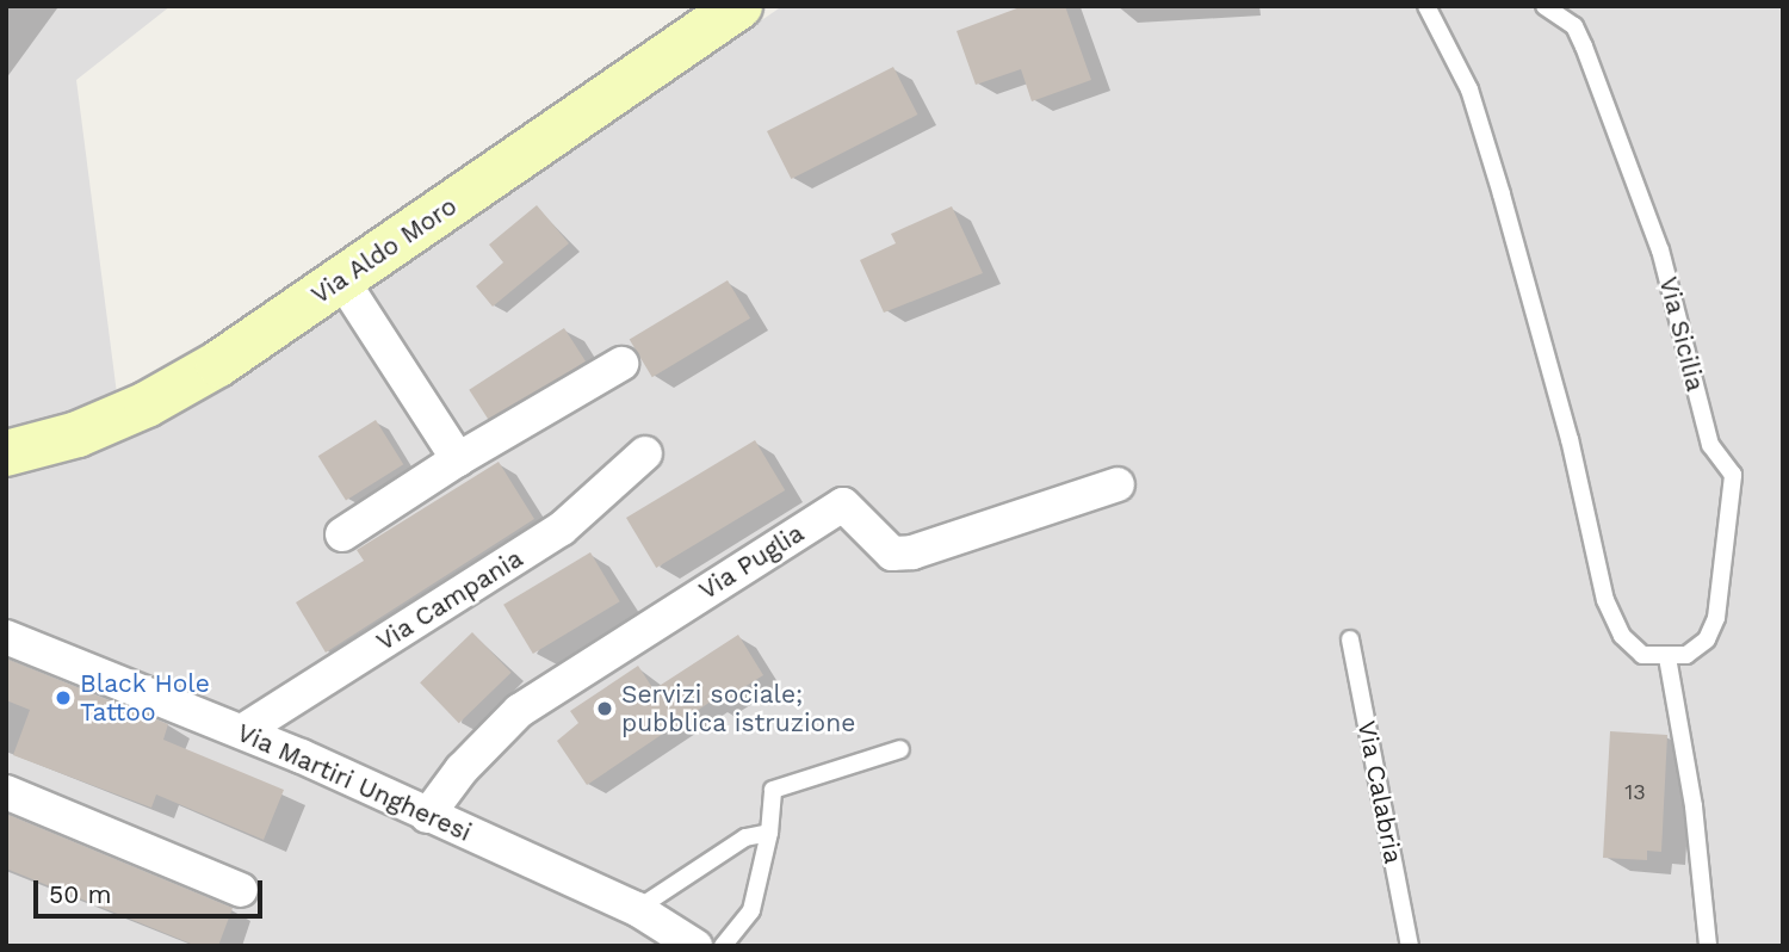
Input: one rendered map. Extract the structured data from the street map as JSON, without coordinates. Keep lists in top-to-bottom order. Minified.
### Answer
{"streets":{"main road":["Via Aldo Moro"],"street":["Via Puglia","Via Campania","Via Martiri Ungheresi"],"lane":["Via Sicilia","Via Calabria"]},"crossings":[["Via Puglia","Via Martiri Ungheresi"],["Via Campania","Via Martiri Ungheresi"]],"places":["Black Hole Tattoo","Servizi sociale; pubblica istruzione"],"house_numbers":["13"],"scale_bar":"50 m"}
